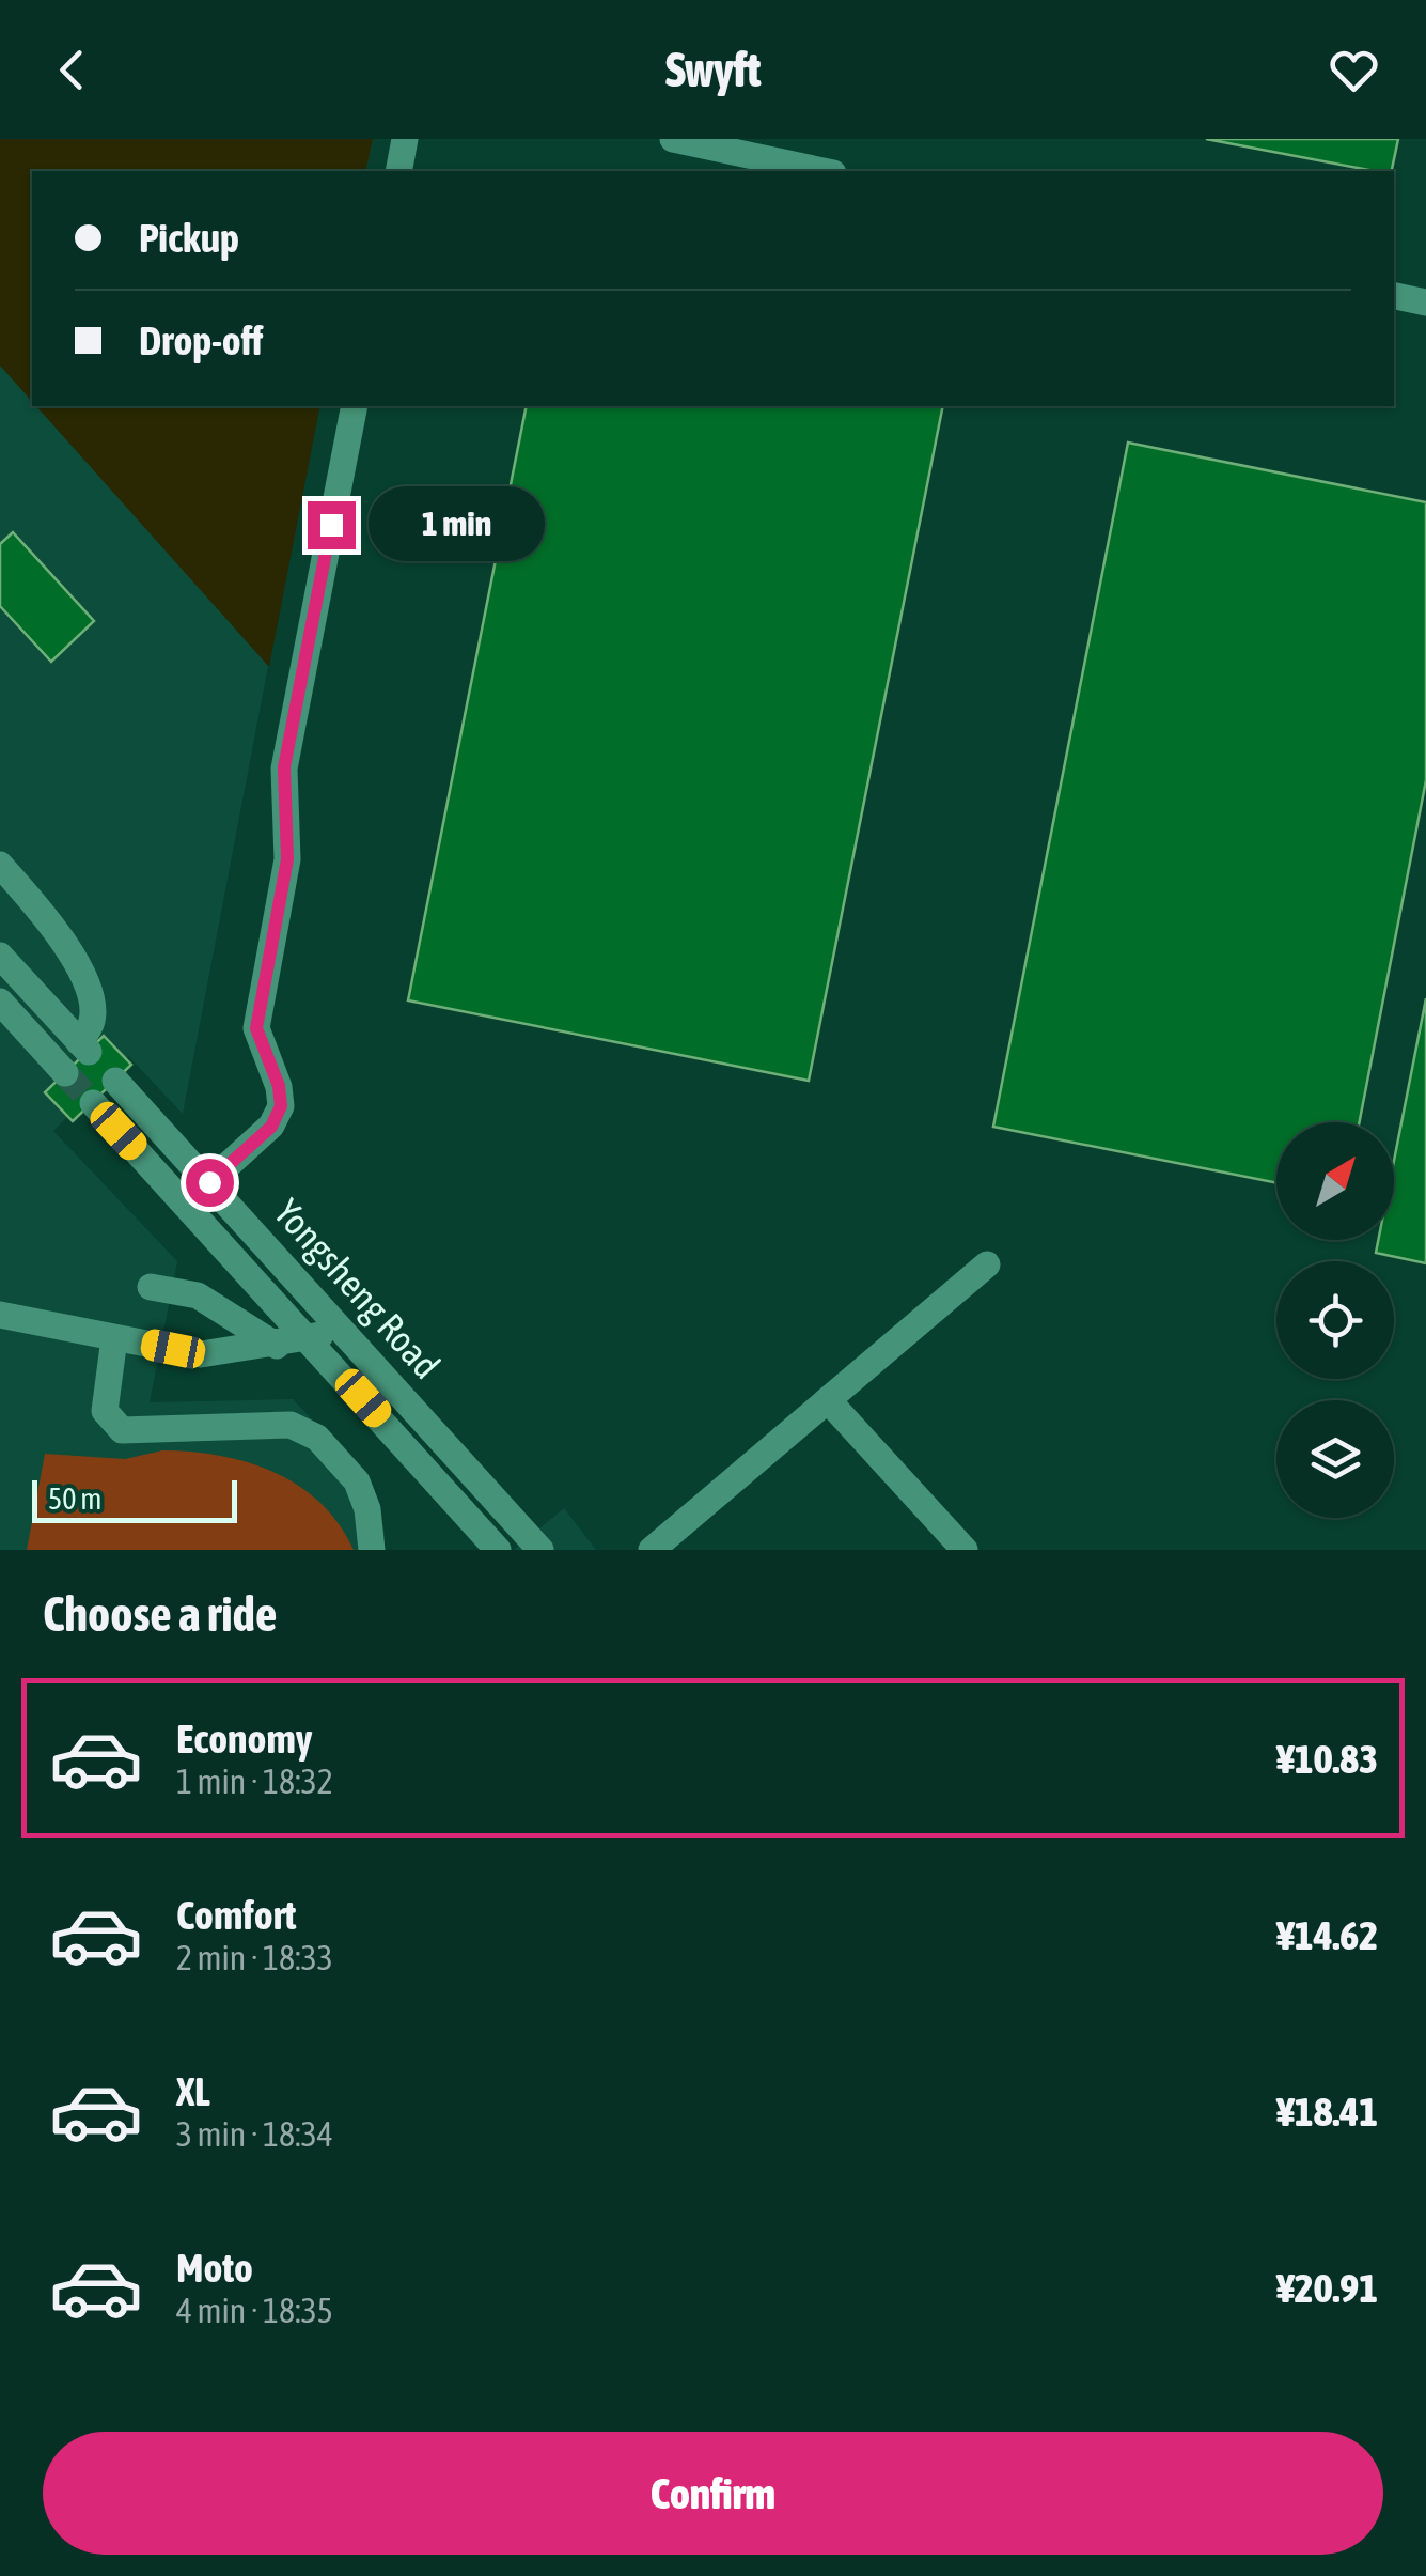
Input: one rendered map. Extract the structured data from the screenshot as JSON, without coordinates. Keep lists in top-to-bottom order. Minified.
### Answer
{"streets":{"street":["Yongsheng Road"]},"scale_bar":"50 m","north":"top right","page":{"header":"Swyft","banner":["Pickup","Drop-off"],"bubble":"1 min","scale":"50 m","heading":"Choose a ride","list":[{"name":"Economy","note":"1 min · 18:32","value":"¥10.83"},{"name":"Comfort","note":"2 min · 18:33","value":"¥14.62"},{"name":"XL","note":"3 min · 18:34","value":"¥18.41"},{"name":"Moto","note":"4 min · 18:35","value":"¥20.91"}],"buttons":"Confirm"}}
